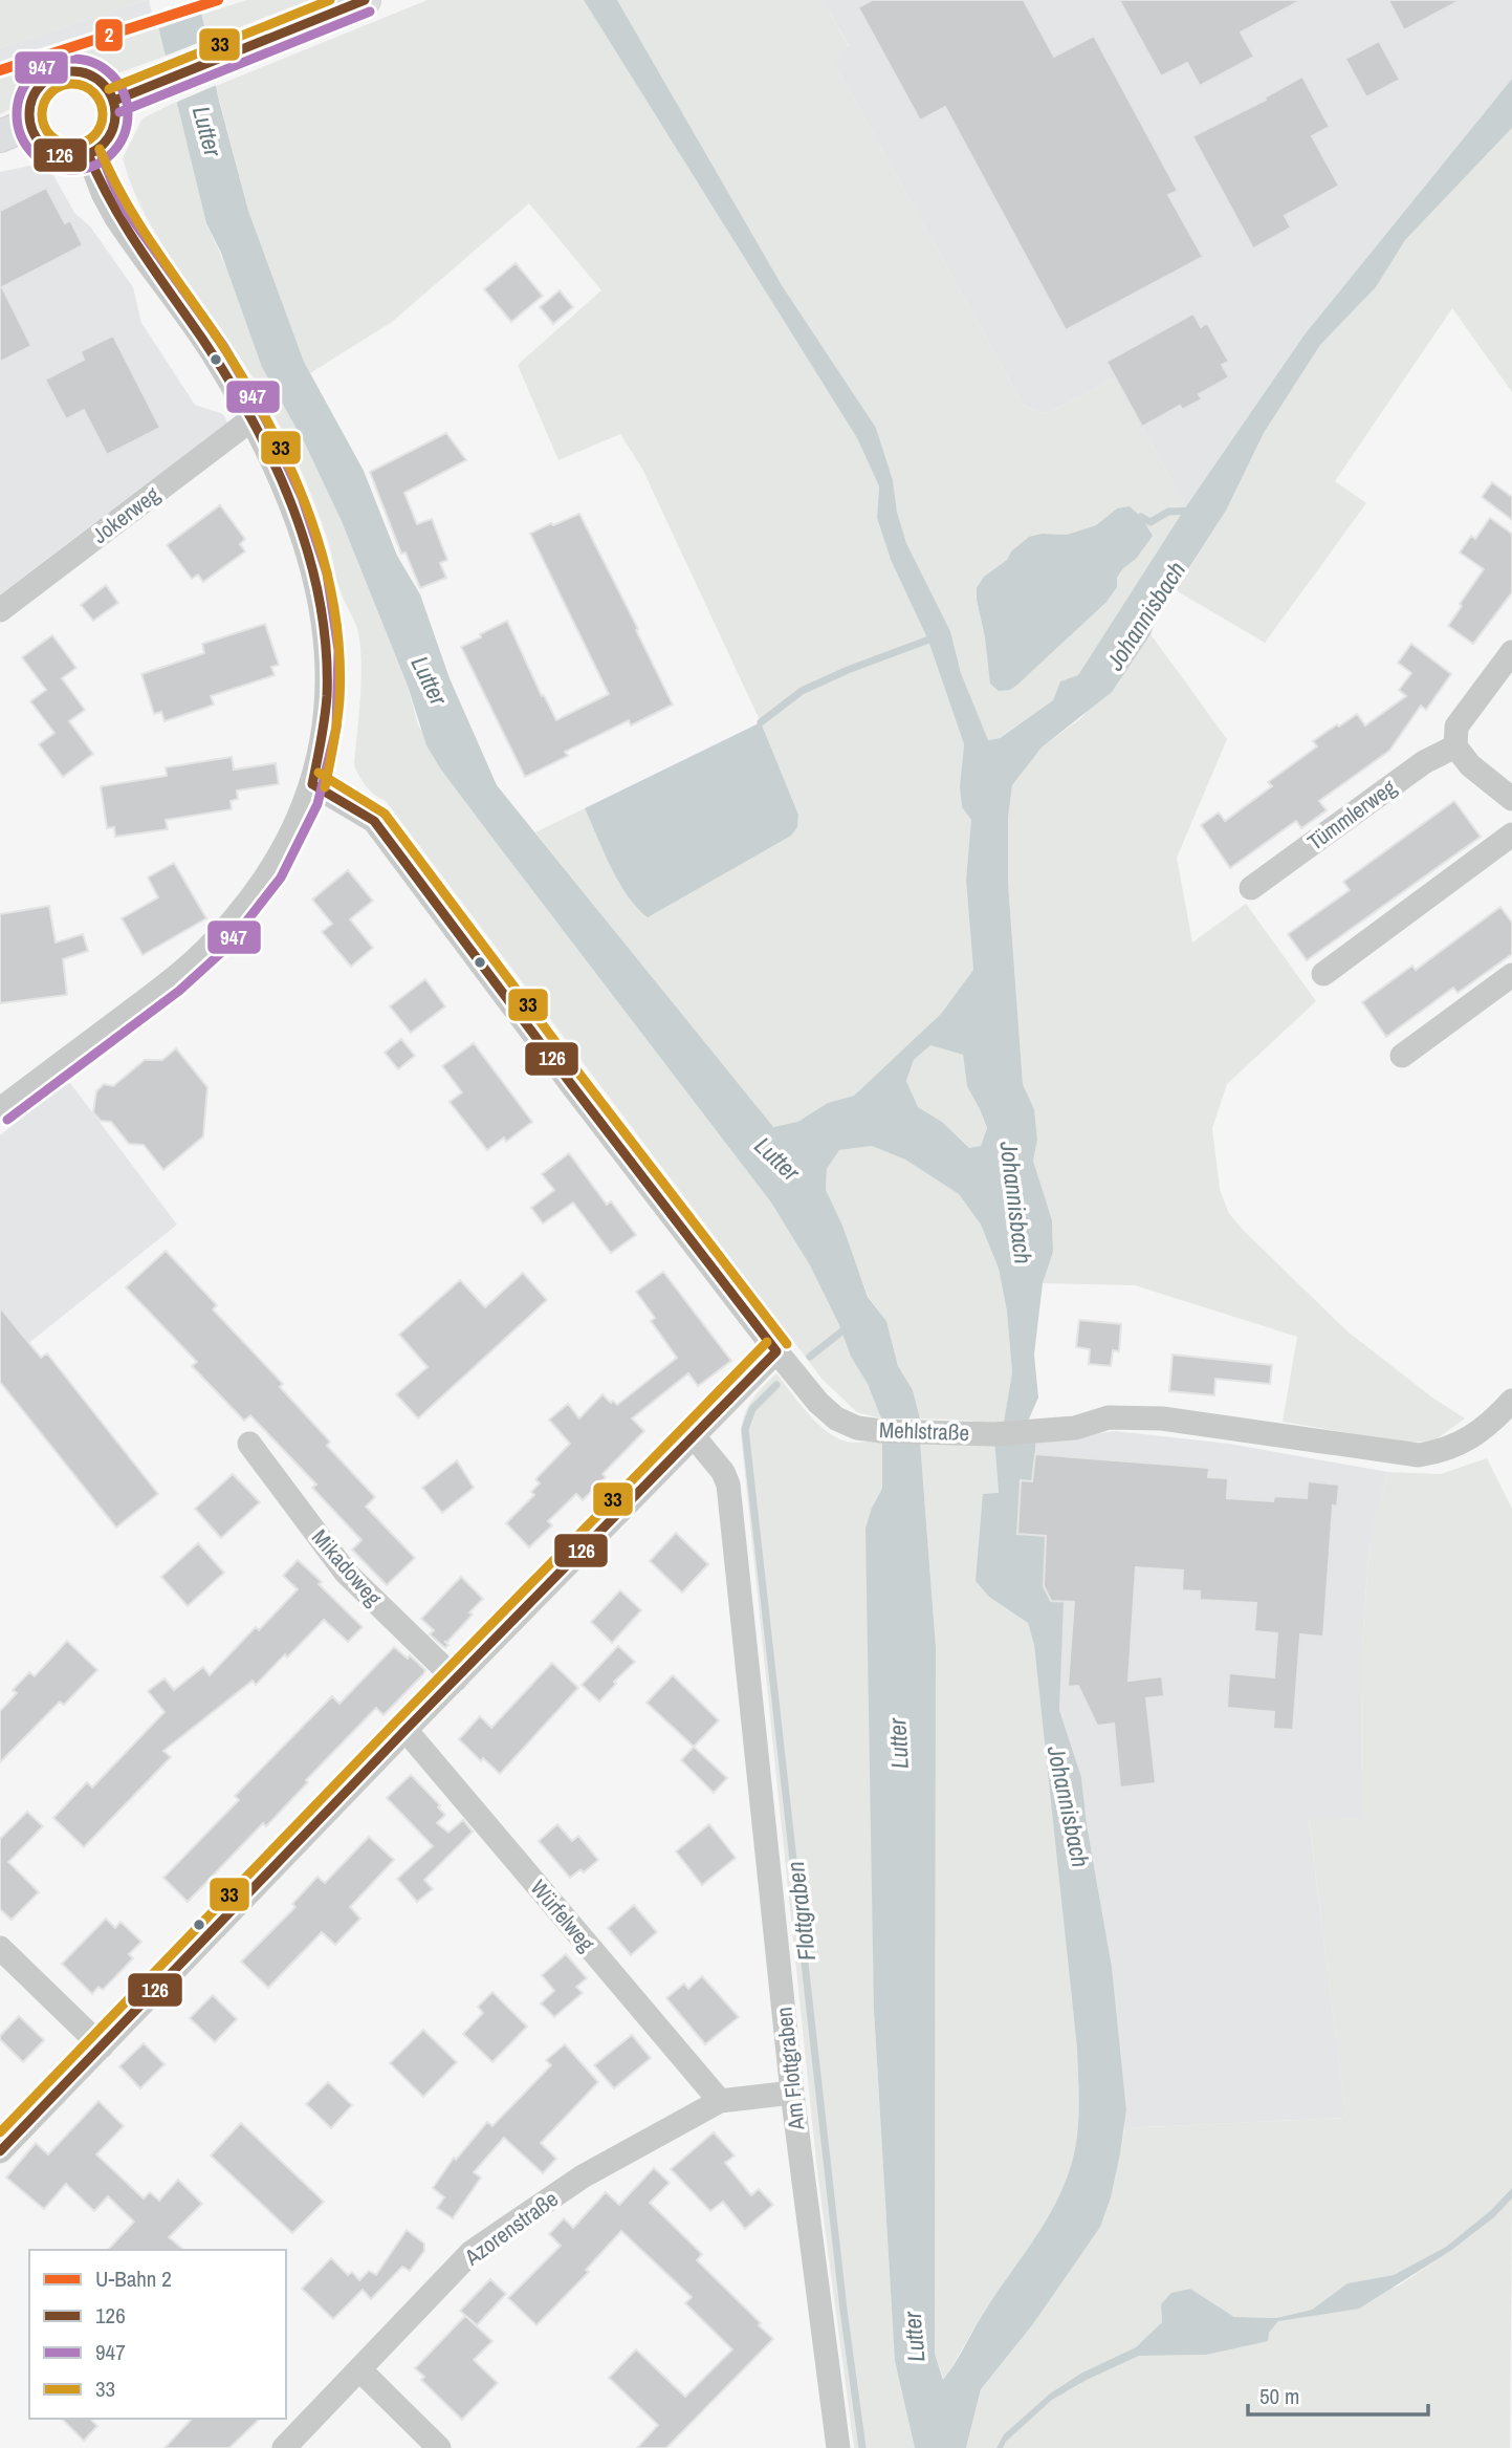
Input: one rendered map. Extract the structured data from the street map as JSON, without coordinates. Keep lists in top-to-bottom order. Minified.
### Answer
{"streets":{"street":["Jokerweg","Tümmlerweg","Mehlstraße","Mikadoweg","Würfelweg","Am Flottgraben","Azorenstraße"]},"crossings":[["Würfelweg","Azorenstraße"],["Am Flottgraben","Azorenstraße"]],"water":["Lutter","Johannisbach","Flottgraben"],"lines":["metro line 2","transit line 126","transit line 33","transit line 947"],"legend":["U-Bahn 2","126","947","33"],"scale_bar":"50 m"}
